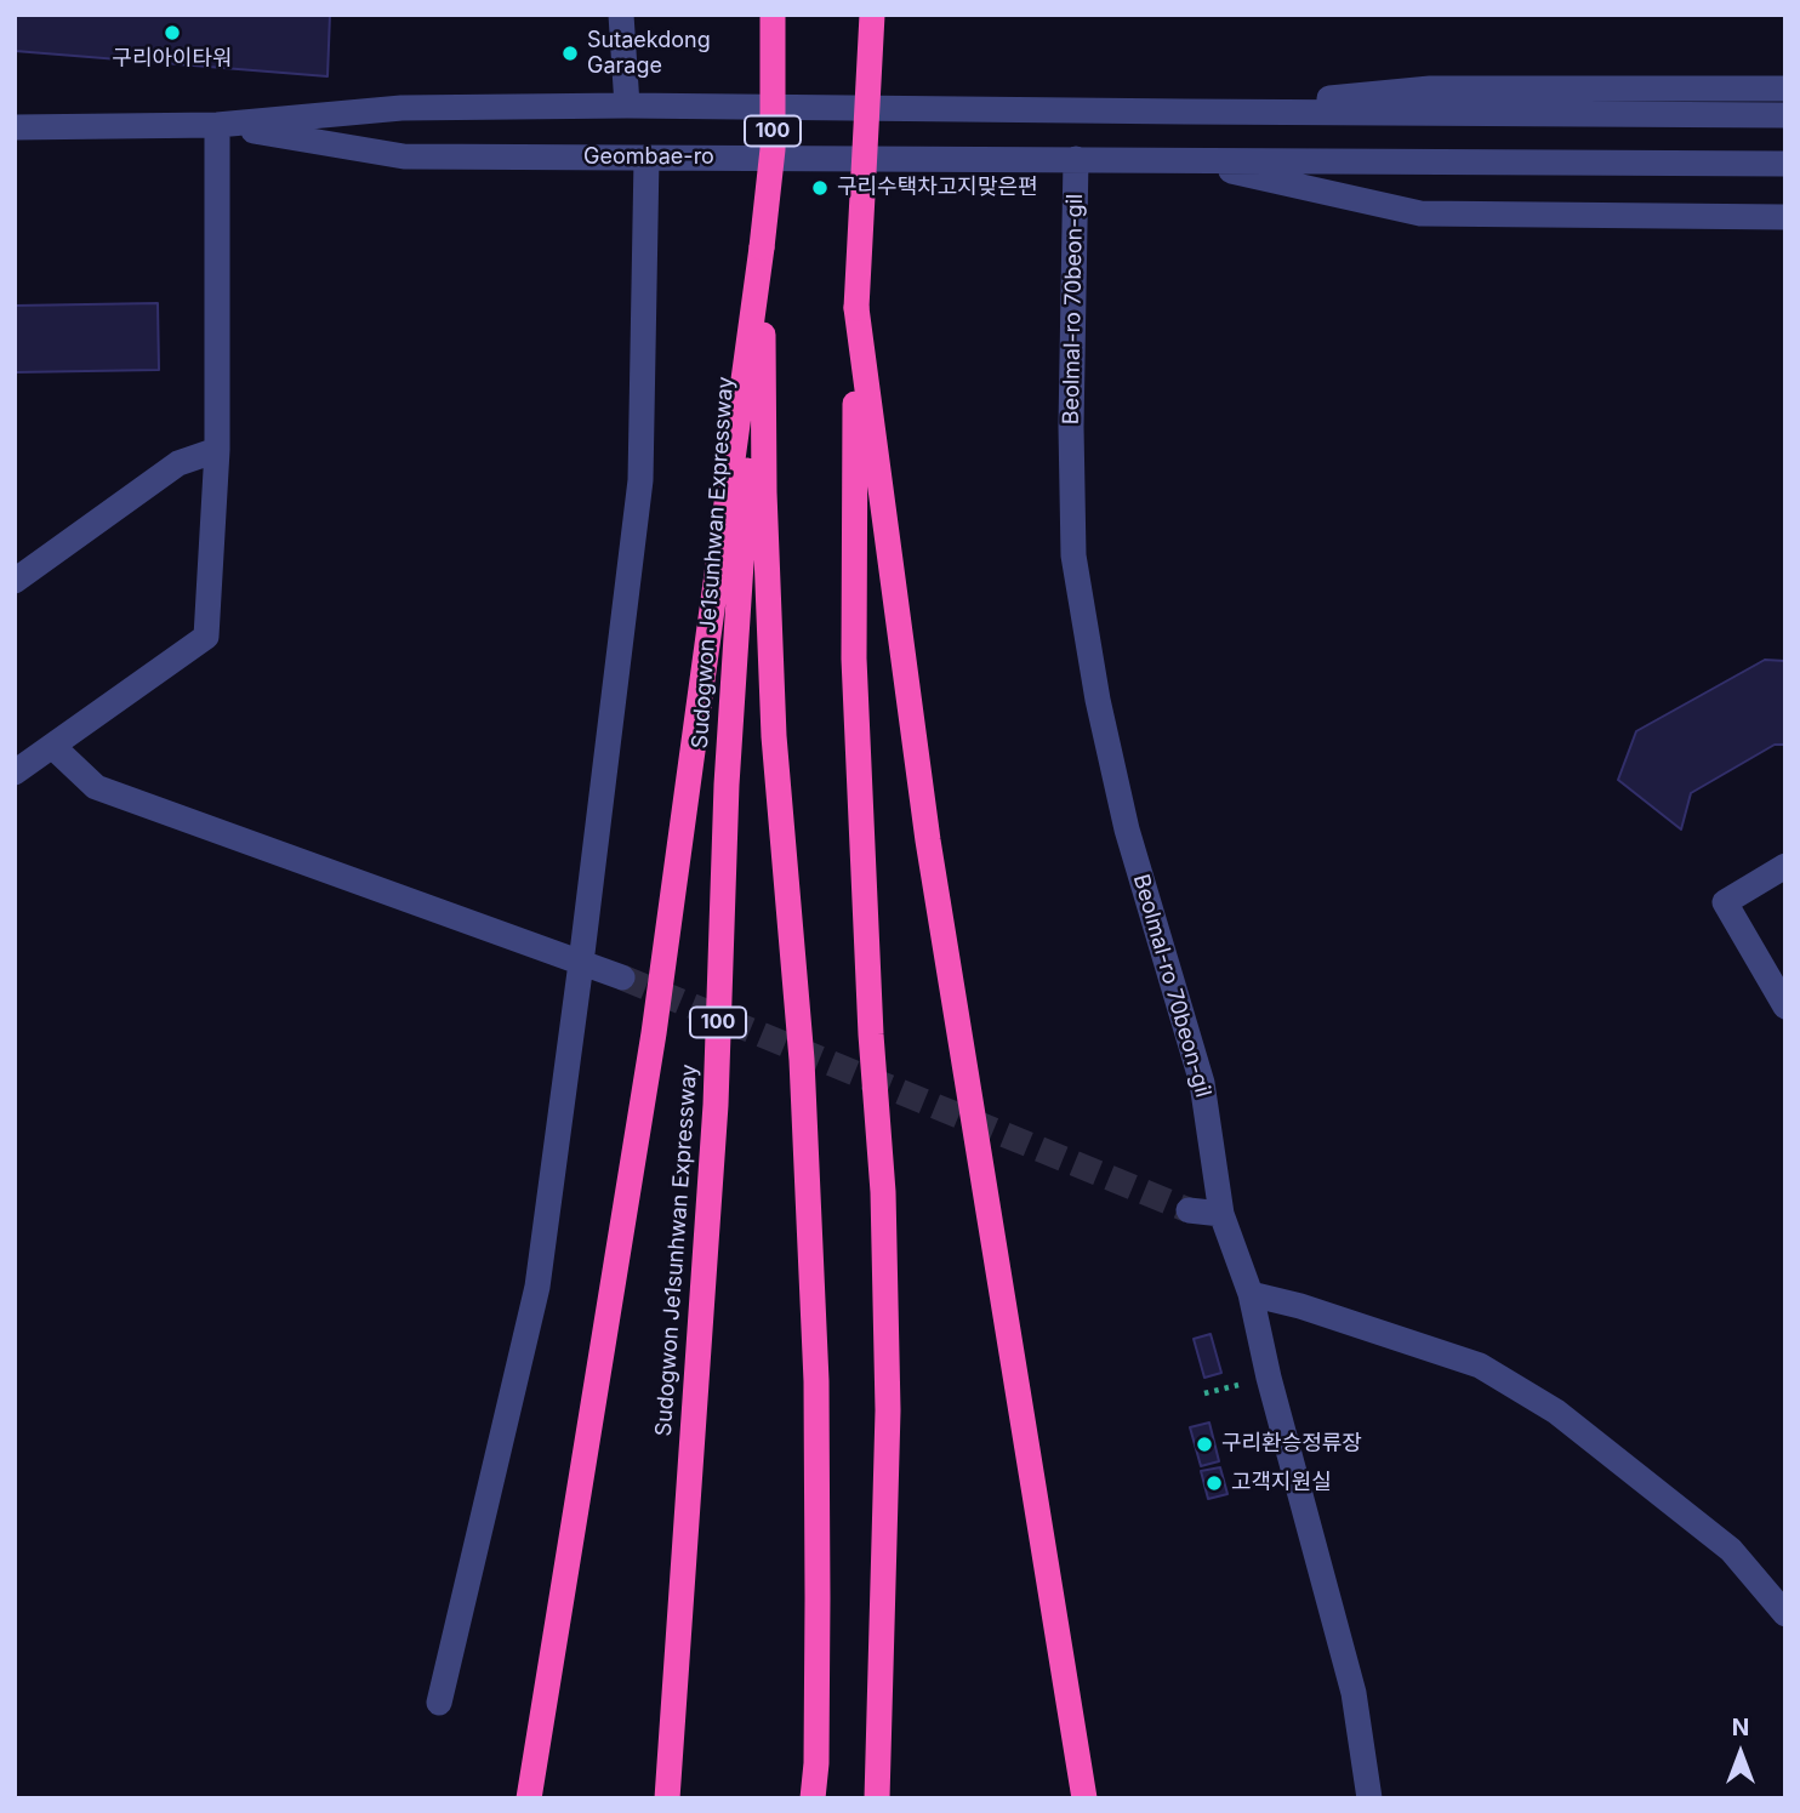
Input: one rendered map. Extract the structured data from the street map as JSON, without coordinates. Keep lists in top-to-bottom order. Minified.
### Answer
{"streets":{"highway":["100","Sudogwon Je1sunhwan Expressway"],"street":["Geombae-ro","Beolmal-ro 70beon-gil"]},"crossings":[["Geombae-ro","Beolmal-ro 70beon-gil"]],"places":["구리아이타워","Sutaekdong Garage","구리수택차고지맞은편","구리환승정류장","고객지원실"],"north":"top"}
